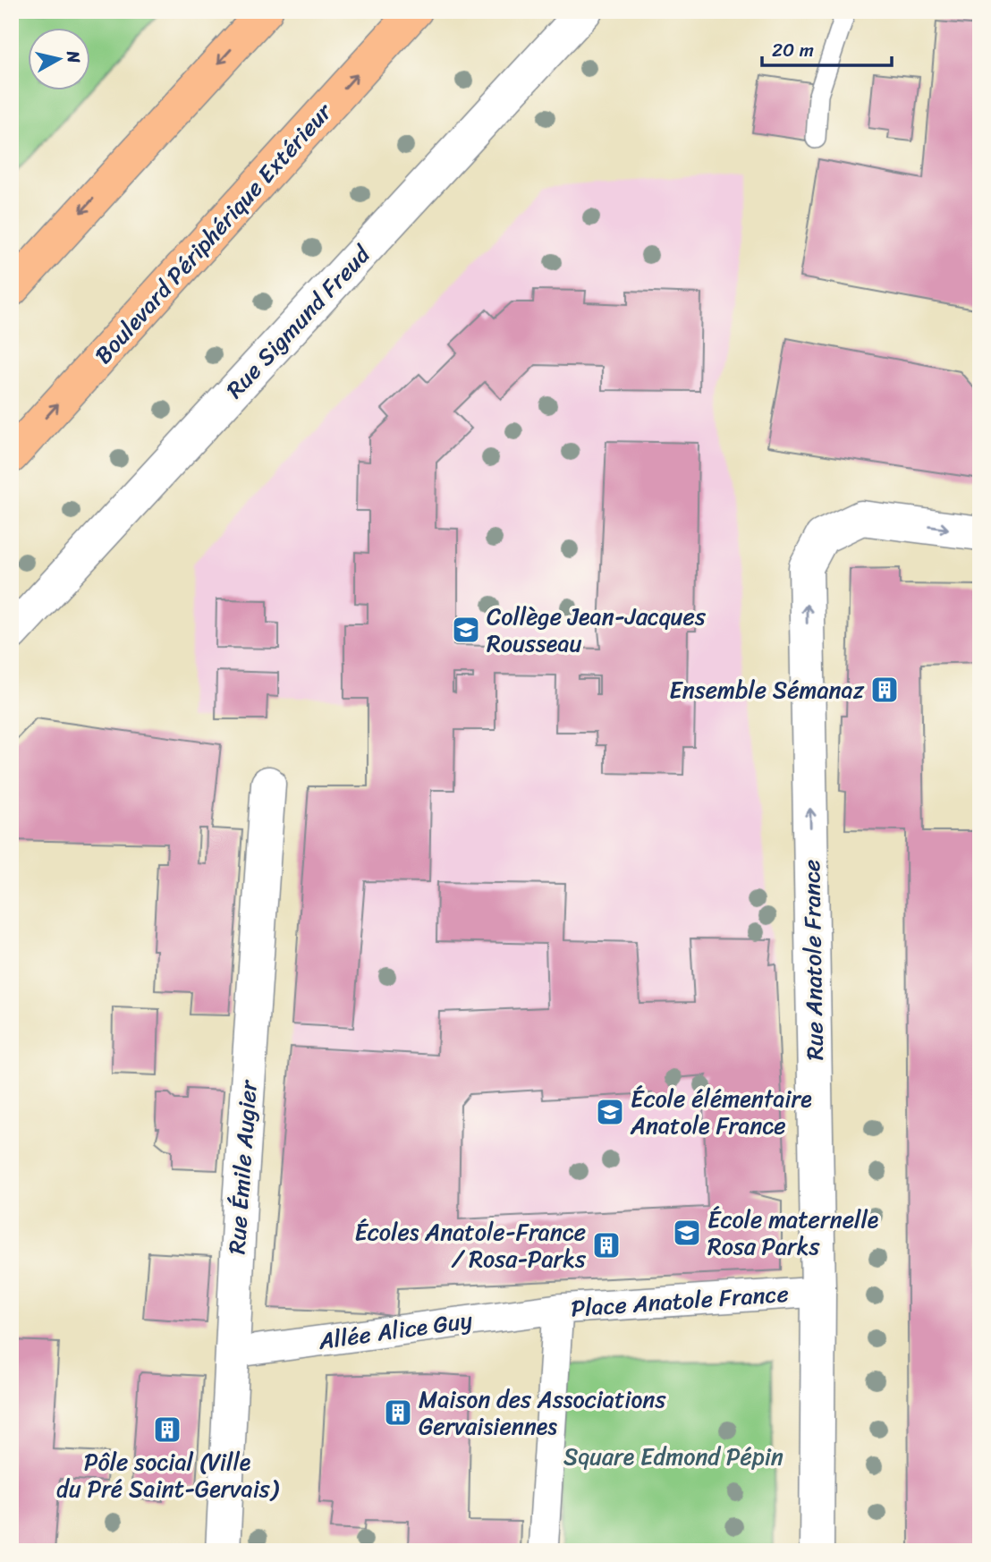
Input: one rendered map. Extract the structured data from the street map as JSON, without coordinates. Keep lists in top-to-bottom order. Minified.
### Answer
{"streets":{"highway":["Boulevard Périphérique Extérieur"],"street":["Rue Sigmund Freud","Rue Anatole France","Rue Émile Augier","Place Anatole France","Allée Alice Guy"]},"crossings":[["Rue Anatole France","Place Anatole France"],["Rue Émile Augier","Allée Alice Guy"],["Place Anatole France","Allée Alice Guy"]],"one_way":["Rue Anatole France"],"parks":["Square Edmond Pépin"],"places":{"school or university":["Collège Jean-Jacques Rousseau","École élémentaire Anatole France","École maternelle Rosa Parks"],"building":["Ensemble Sémanaz","Écoles Anatole-France / Rosa-Parks","Maison des Associations Gervaisiennes","Pôle social (Ville du Pré Saint-Gervais)"]},"scale_bar":"20 m","north":"right"}
